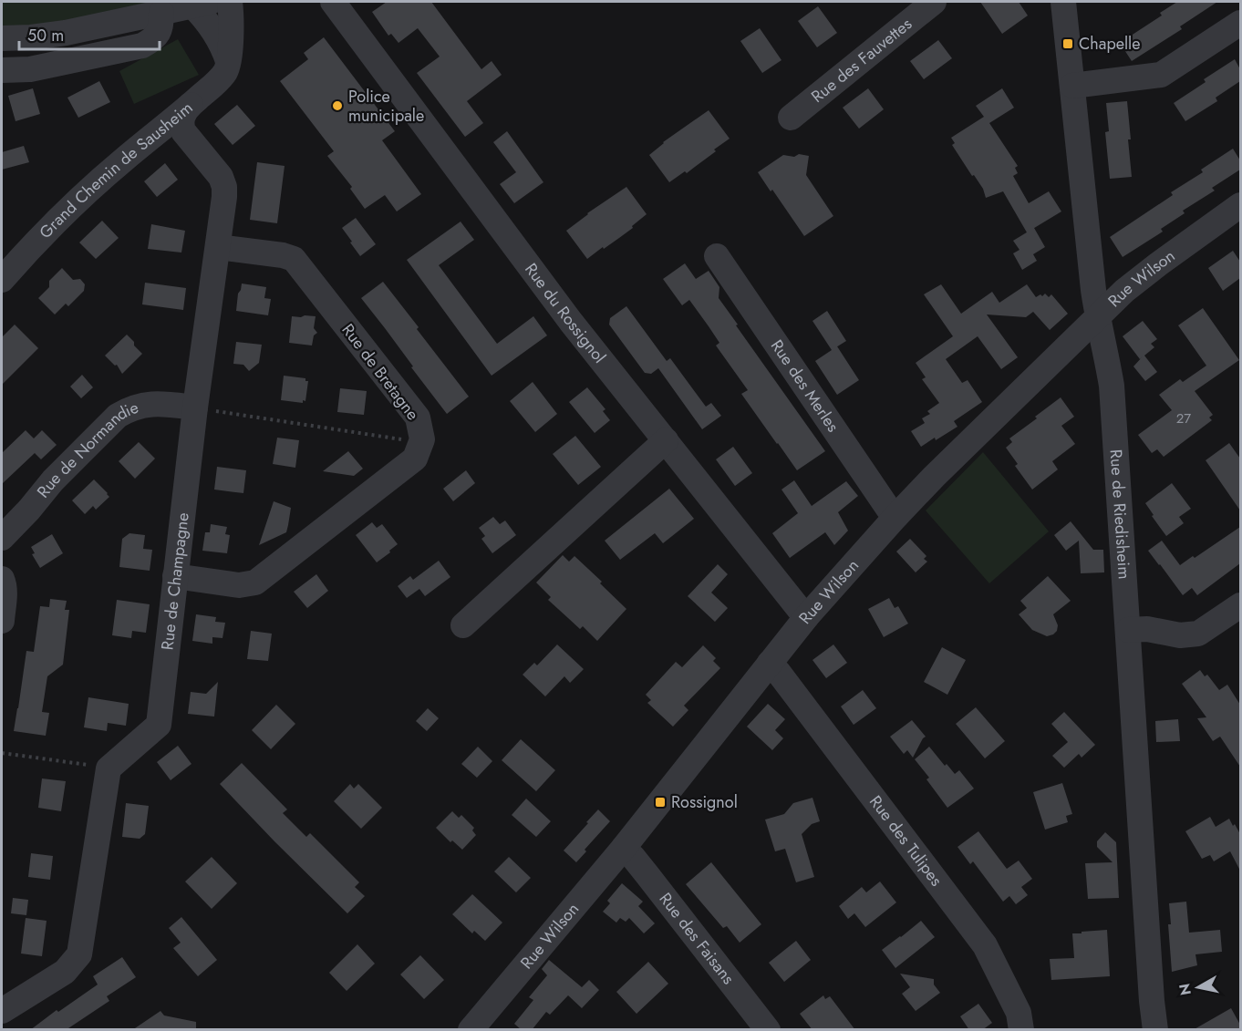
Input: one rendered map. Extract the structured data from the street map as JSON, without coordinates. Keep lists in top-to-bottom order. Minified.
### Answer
{"streets":{"street":["Rue des Fauvettes","Grand Chemin de Sausheim","Rue Wilson","Rue du Rossignol","Rue de Bretagne","Rue des Merles","Rue de Normandie","Rue de Riedisheim","Rue de Champagne","Rue des Tulipes","Rue des Faisans"]},"crossings":[["Grand Chemin de Sausheim","Rue de Champagne"],["Rue Wilson","Rue du Rossignol"],["Rue Wilson","Rue des Merles"],["Rue Wilson","Rue de Riedisheim"],["Rue Wilson","Rue des Tulipes"],["Rue Wilson","Rue des Faisans"],["Rue de Bretagne","Rue de Champagne"],["Rue de Normandie","Rue de Champagne"]],"places":{"transit":["Chapelle","Rossignol"],"other":["Police municipale"]},"house_numbers":["27"],"scale_bar":"50 m","north":"left"}
